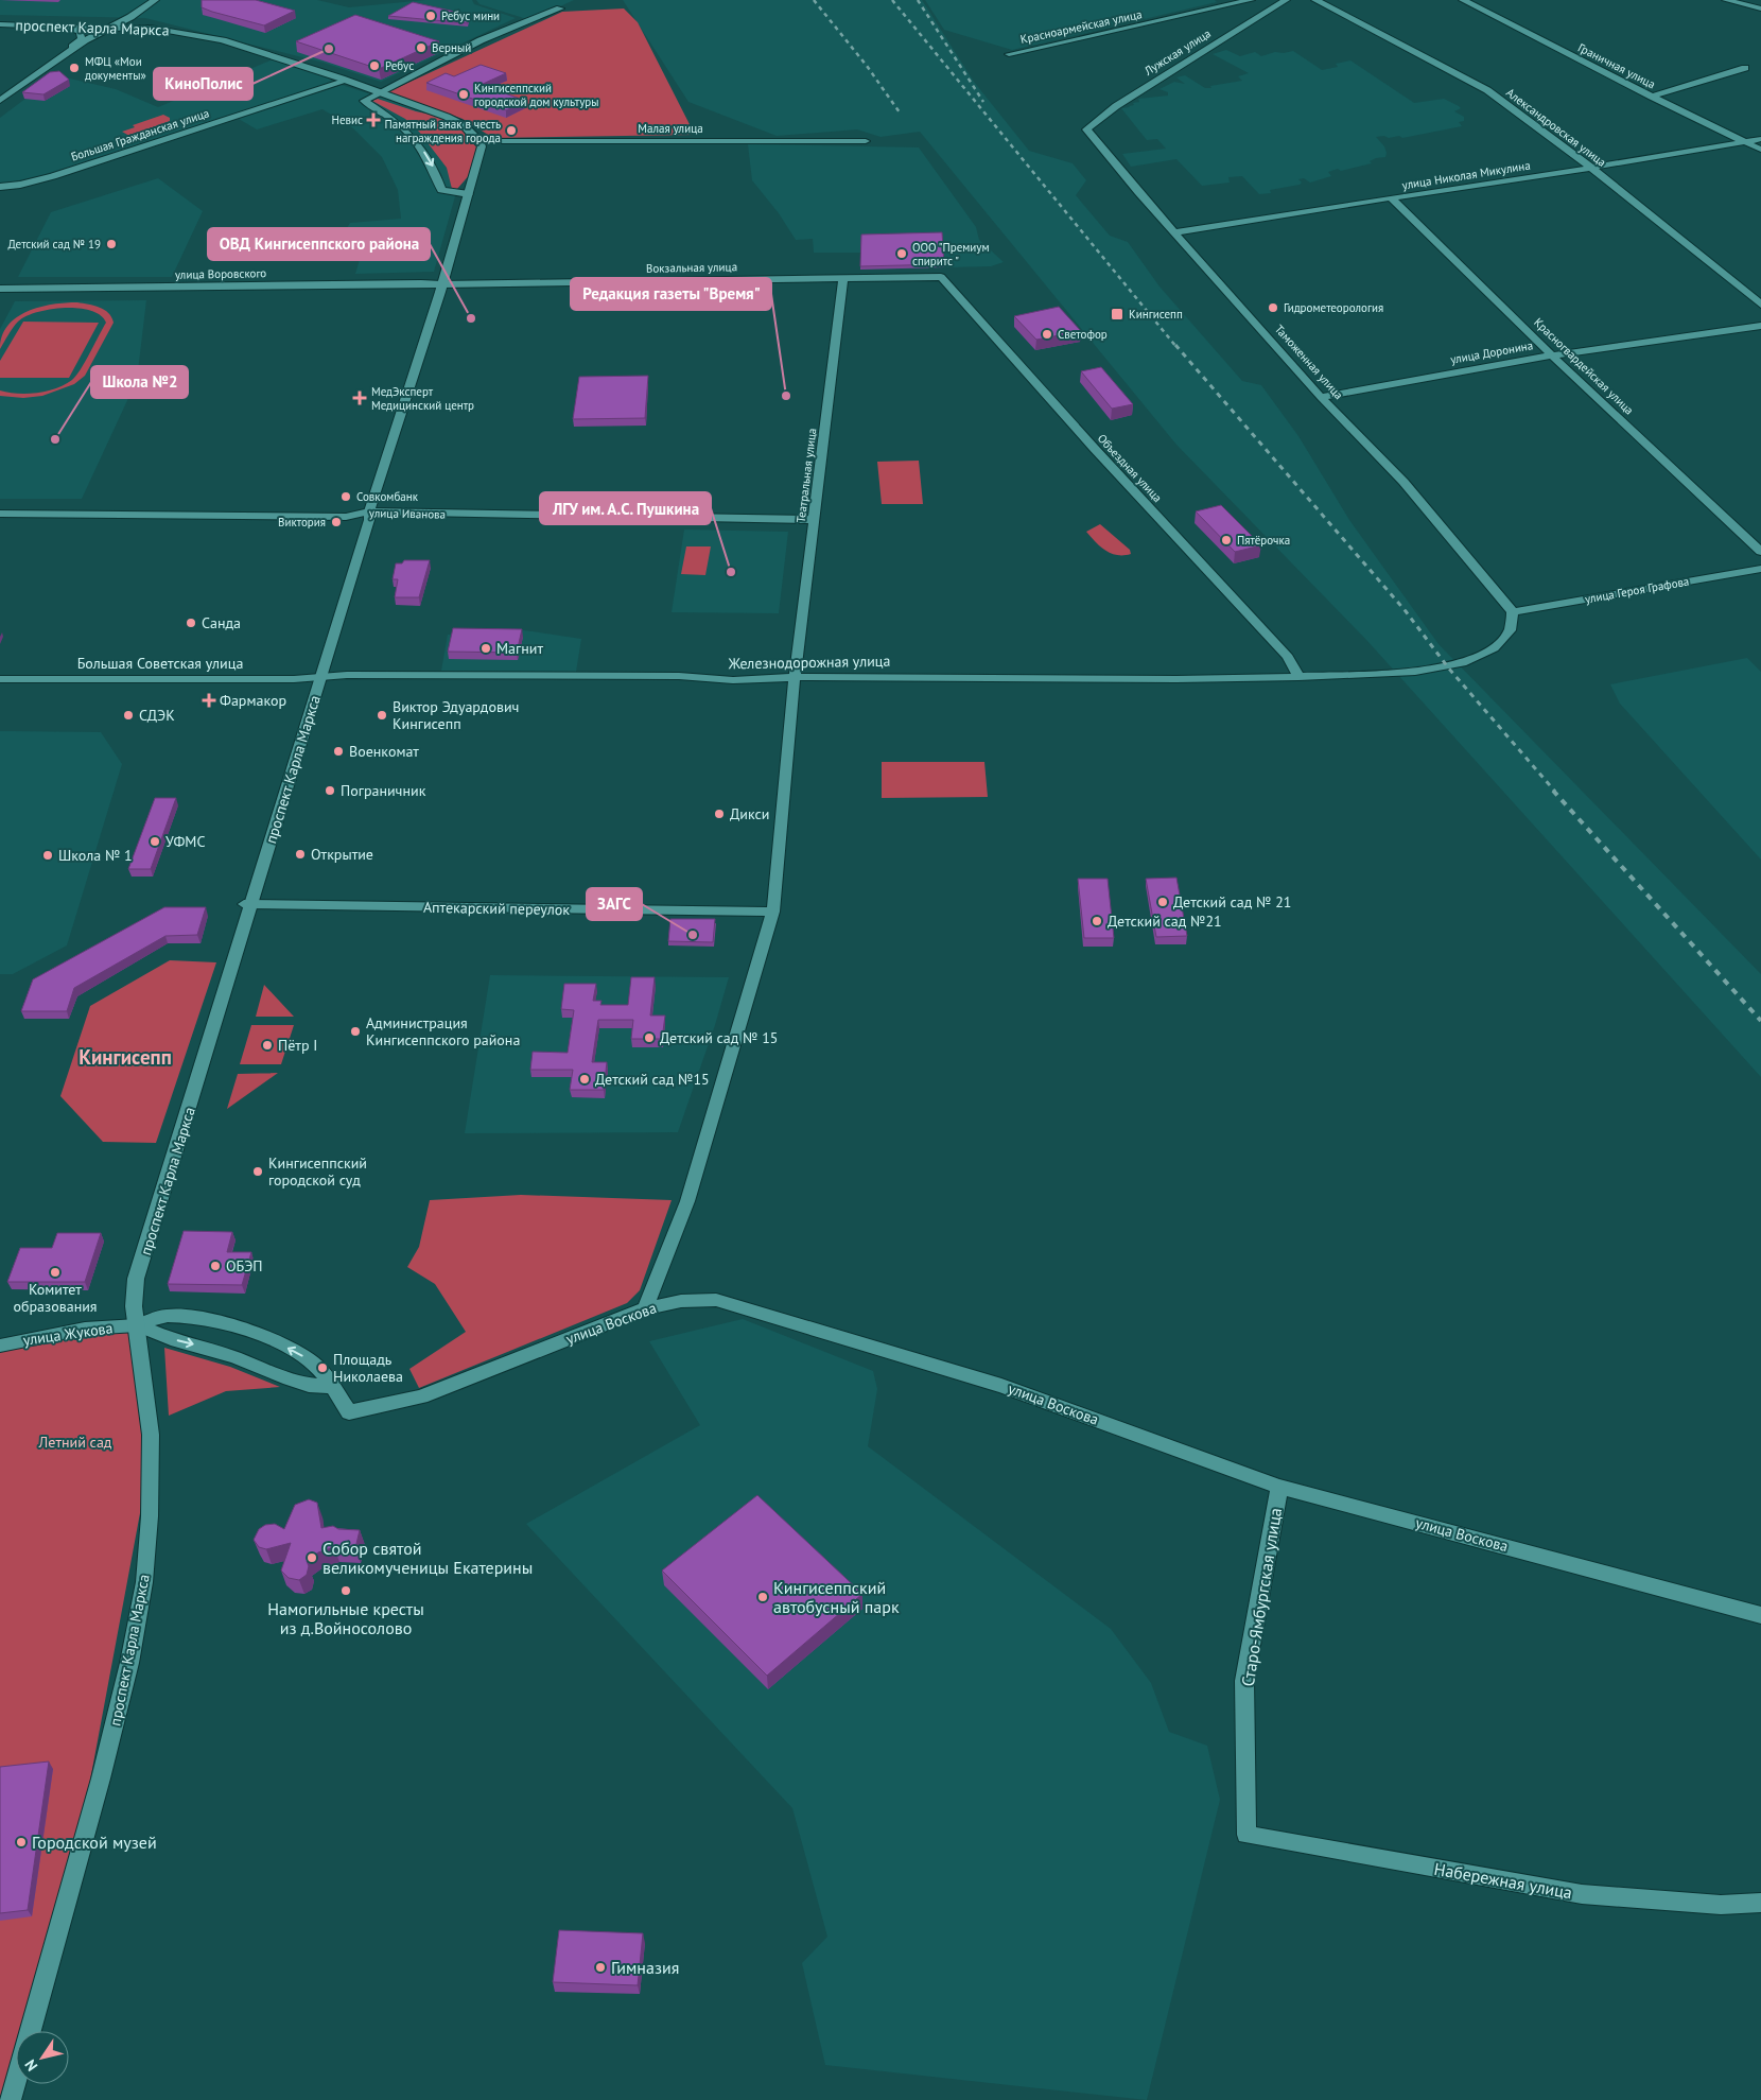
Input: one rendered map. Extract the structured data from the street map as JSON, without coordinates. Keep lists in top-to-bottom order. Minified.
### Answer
{"streets":{"street":["Красноармейская улица","проспект Карла Маркса","Лужская улица","Граничная улица","Александровская улица","Малая улица","Большая Гражданская улица","улица Николая Микулина","Вокзальная улица","улица Воровского","улица Доронина","Таможенная улица","Красногвардейская улица","Объездная улица","Театральная улица","улица Иванова","улица Героя Графова","Железнодорожная улица","Большая Советская улица","Аптекарский переулок","улица Воскова","улица Жукова","Старо-Ямбургская улица","Набережная улица"]},"crossings":[["проспект Карла Маркса","Малая улица"],["проспект Карла Маркса","Вокзальная улица"],["проспект Карла Маркса","улица Воровского"],["проспект Карла Маркса","улица Иванова"],["проспект Карла Маркса","Железнодорожная улица"],["проспект Карла Маркса","Большая Советская улица"],["проспект Карла Маркса","Аптекарский переулок"],["проспект Карла Маркса","улица Жукова"],["Лужская улица","Таможенная улица"],["Граничная улица","улица Николая Микулина"],["Александровская улица","улица Николая Микулина"],["улица Николая Микулина","Таможенная улица"],["улица Николая Микулина","Красногвардейская улица"],["Вокзальная улица","улица Воровского"],["Вокзальная улица","Объездная улица"],["Вокзальная улица","Театральная улица"],["улица Доронина","Таможенная улица"],["улица Доронина","Красногвардейская улица"],["Таможенная улица","улица Героя Графова"],["Таможенная улица","Железнодорожная улица"],["Объездная улица","Железнодорожная улица"],["Театральная улица","улица Иванова"],["Театральная улица","Железнодорожная улица"],["улица Героя Графова","Железнодорожная улица"],["Железнодорожная улица","Большая Советская улица"],["улица Воскова","Старо-Ямбургская улица"],["Старо-Ямбургская улица","Набережная улица"]],"districts":["Кингисепп"],"parks":["Летний сад"],"places":{"other":["Ребус мини","Верный","КиноПолис","Ребус","МФЦ «Мои документы»","Кингисеппский городской дом культуры","Памятный знак в честь награждения города","Детский сад № 19","ООО \"Премиум спиритс \"","Гидрометеорология","ОВД Кингисеппского района","Светофор","Редакция газеты \"Время\"","Школа №2","Совкомбанк","Виктория","Пятёрочка","ЛГУ им. А.С. Пушкина","Санда","Магнит","СДЭК","Виктор Эдуардович Кингисепп","Военкомат","Пограничник","Дикси","УФМС","Открытие","Школа № 1","Детский сад № 21","Детский сад №21","ЗАГС","Администрация Кингисеппского района","Детский сад № 15","Пётр I","Детский сад №15","Кингисеппский городской суд","ОБЭП","Комитет образования","Площадь Николаева","Собор святой великомученицы Екатерины","Намогильные кресты из д.Войносолово","Кингисеппский автобусный парк","Городской музей","Гимназия"],"health":["Невис","МедЭксперт Медицинский центр","Фармакор"],"transit":["Кингисепп"]},"north":"bottom left"}
